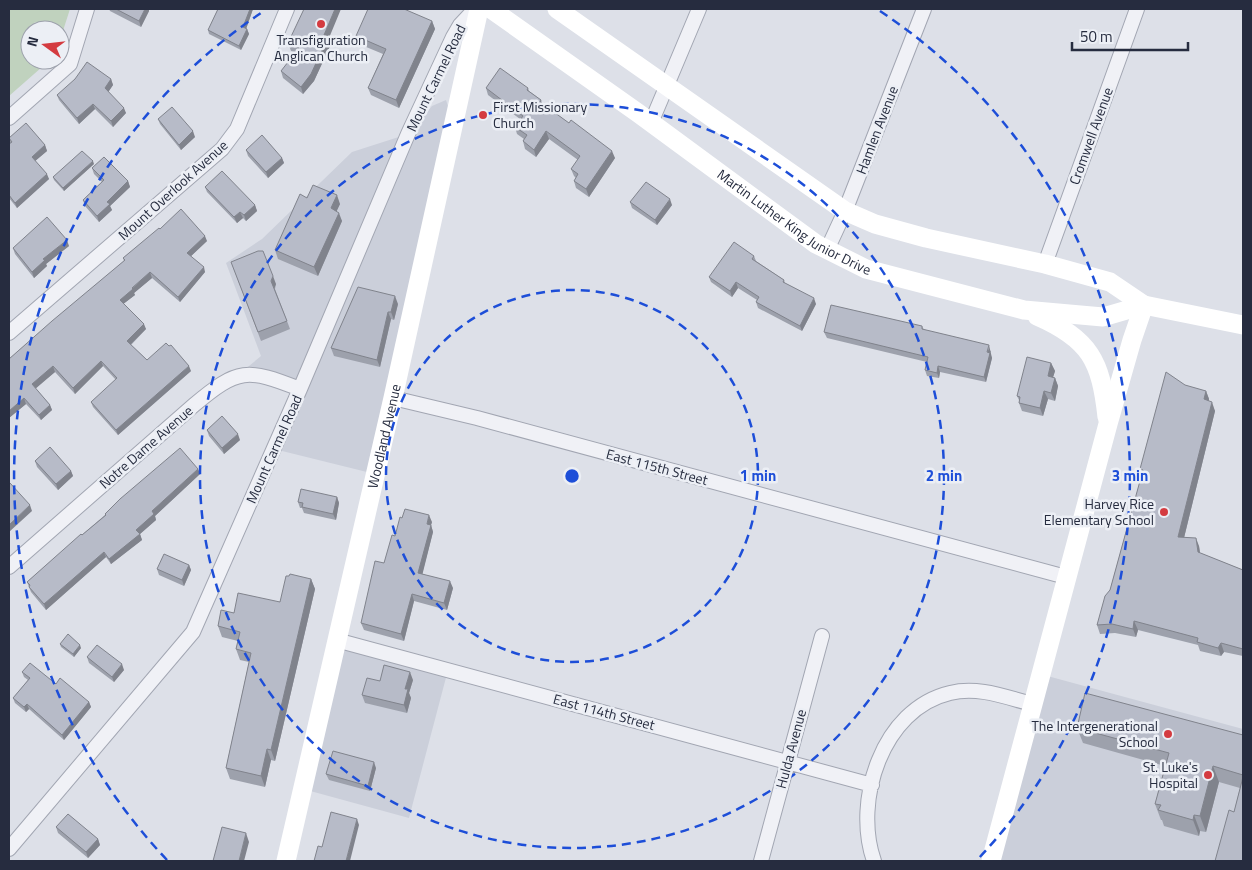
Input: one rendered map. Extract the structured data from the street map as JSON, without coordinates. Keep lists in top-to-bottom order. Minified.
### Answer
{"streets":{"main road":["Martin Luther King Junior Drive","Woodland Avenue"],"street":["Mount Carmel Road","Hamlen Avenue","Cromwell Avenue","Mount Overlook Avenue","Notre Dame Avenue","East 115th Street","East 114th Street","Hulda Avenue"]},"crossings":[["Mount Carmel Road","Notre Dame Avenue"],["Hamlen Avenue","Martin Luther King Junior Drive"],["Woodland Avenue","East 115th Street"],["Woodland Avenue","East 114th Street"],["East 114th Street","Hulda Avenue"]],"places":["Transfiguration Anglican Church","First Missionary Church","Harvey Rice Elementary School","The Intergenerational School","St. Luke's Hospital"],"scale_bar":"50 m","north":"left","rings":["1 min","2 min","3 min"]}
